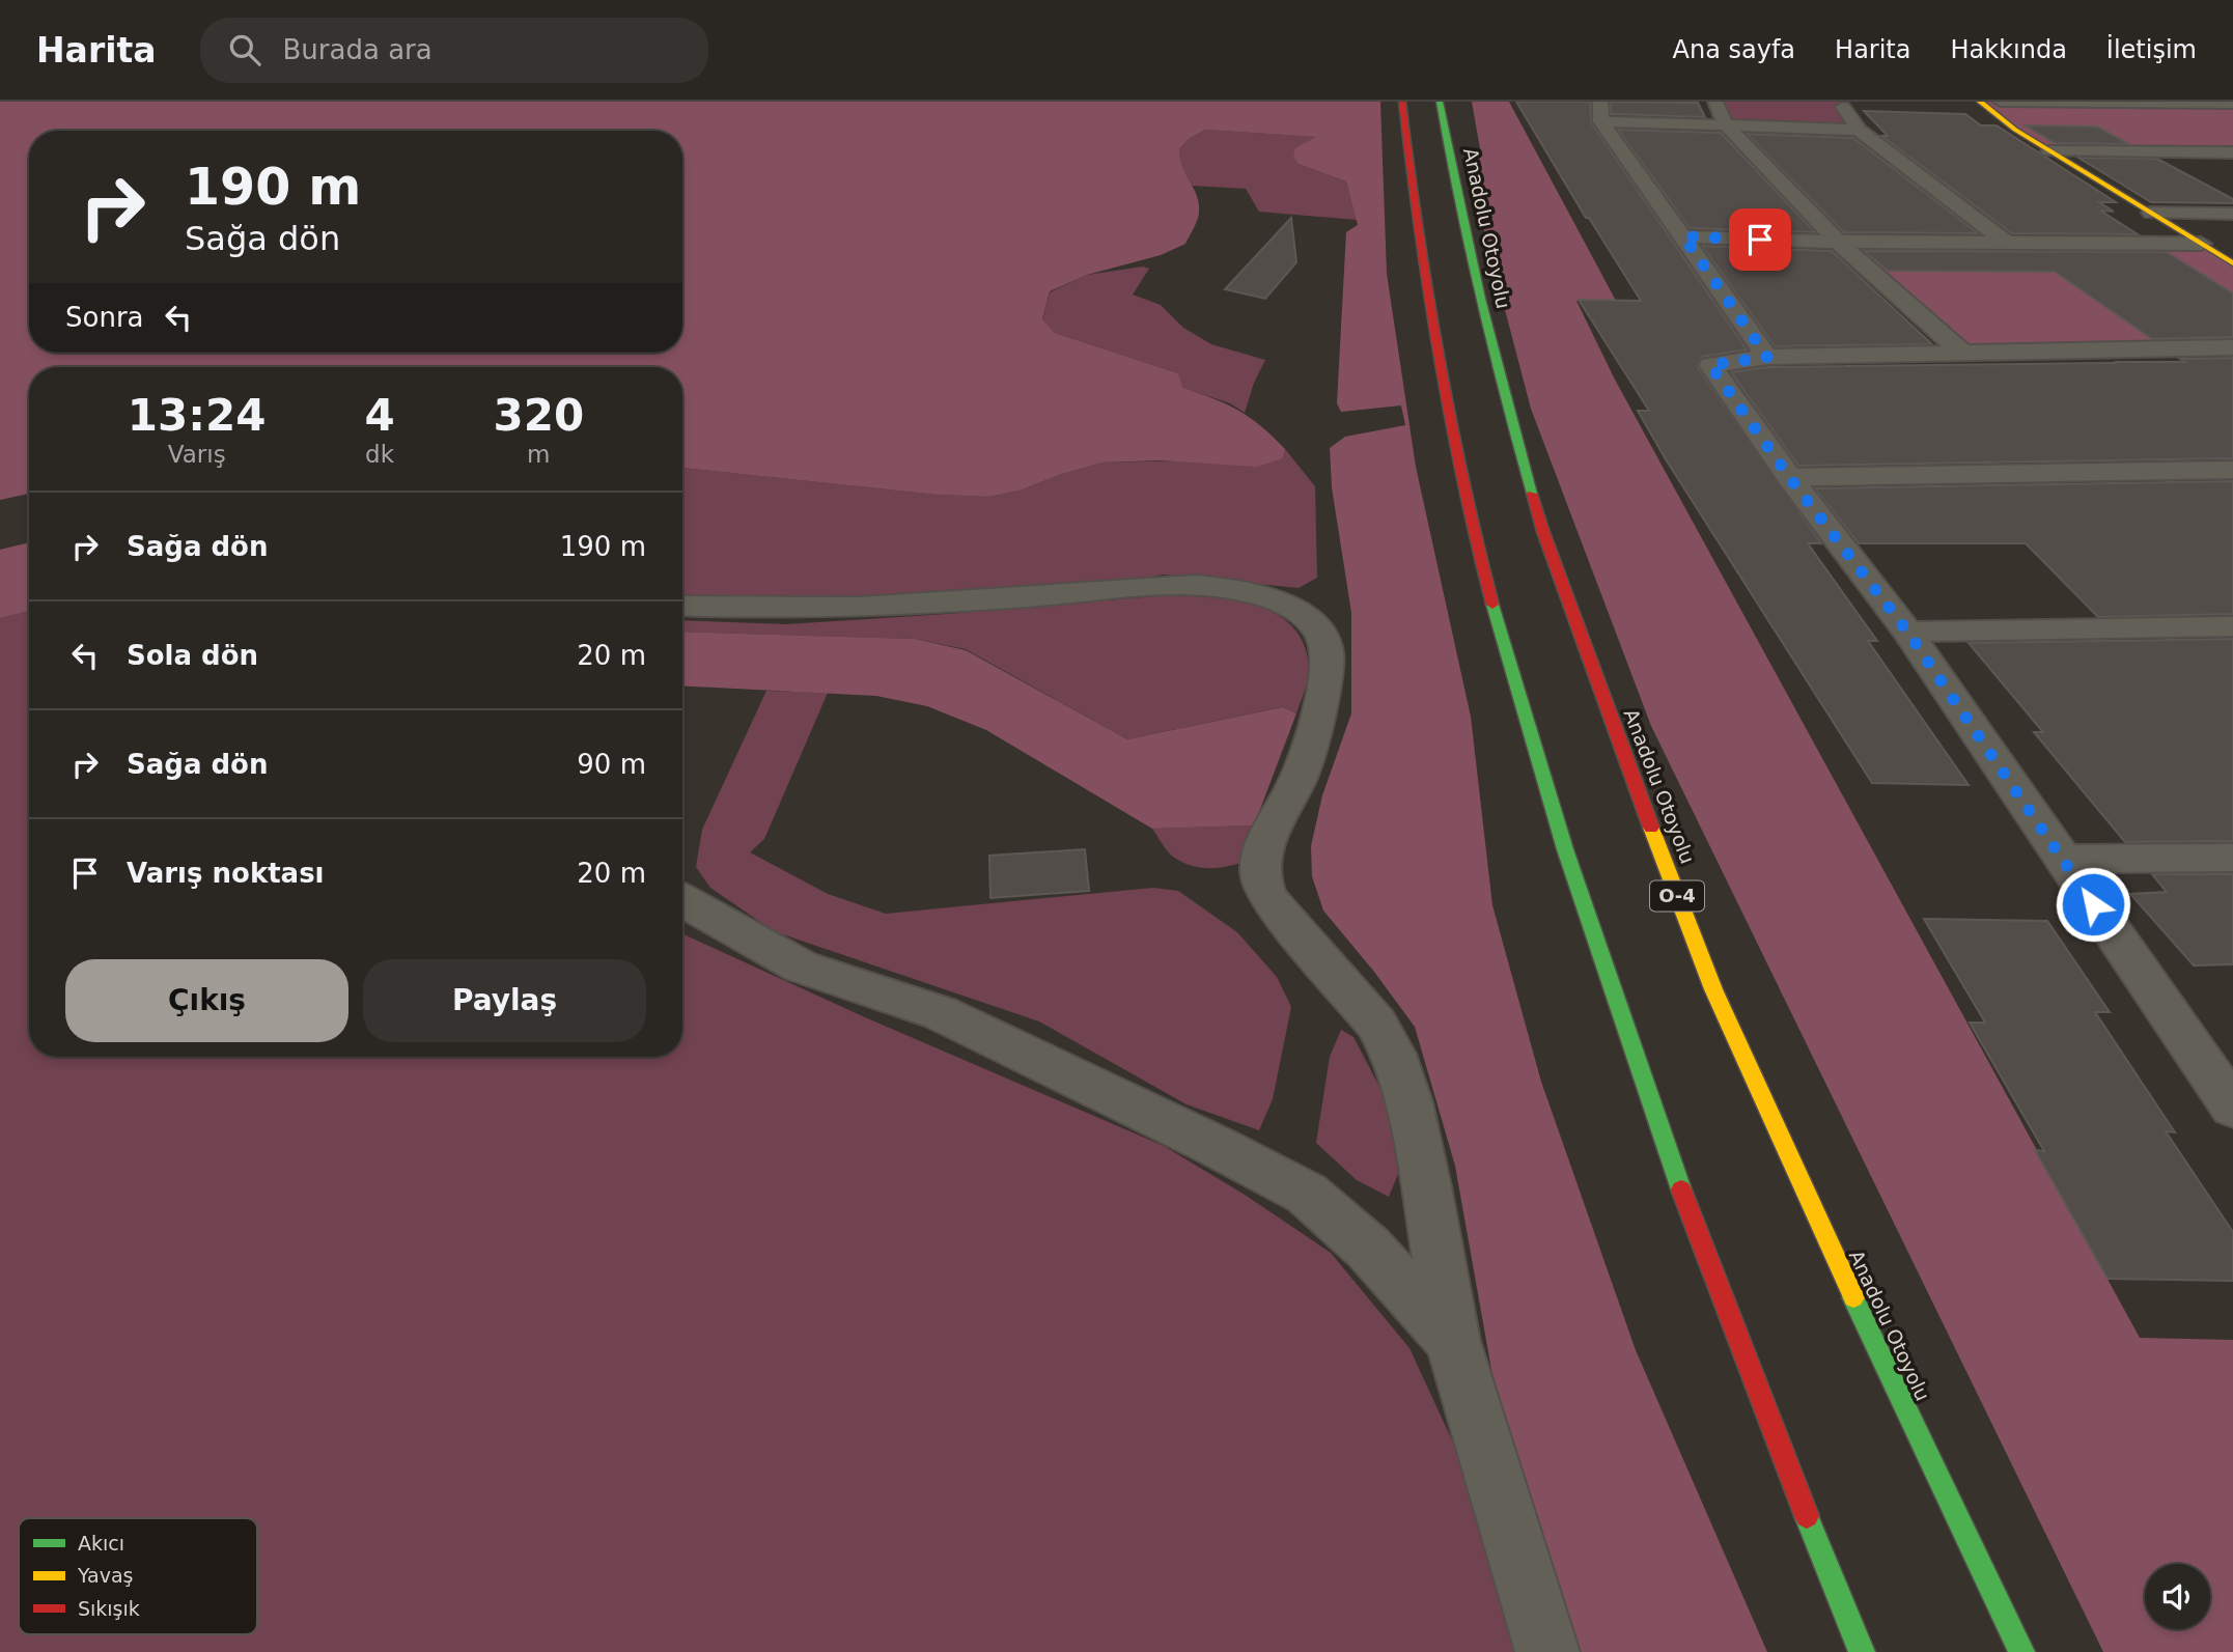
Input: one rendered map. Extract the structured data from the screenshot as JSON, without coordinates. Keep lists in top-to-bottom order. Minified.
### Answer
{"streets":{"main road":["Anadolu Otoyolu","O-4"]},"legend":["Akıcı","Yavaş","Sıkışık"],"page":{"header":"Harita","search":"Burada ara","nav":["Ana sayfa","Harita","Hakkında","İletişim"],"turn":["190 m","Sağa dön"],"then":"Sonra","eta":["13:24","Varış","4","dk","320","m"],"list":[{"name":"Sağa dön","value":"190 m"},{"name":"Sola dön","value":"20 m"},{"name":"Sağa dön","value":"90 m"},{"name":"Varış noktası","value":"20 m"}],"buttons":["Çıkış","Paylaş"]}}
